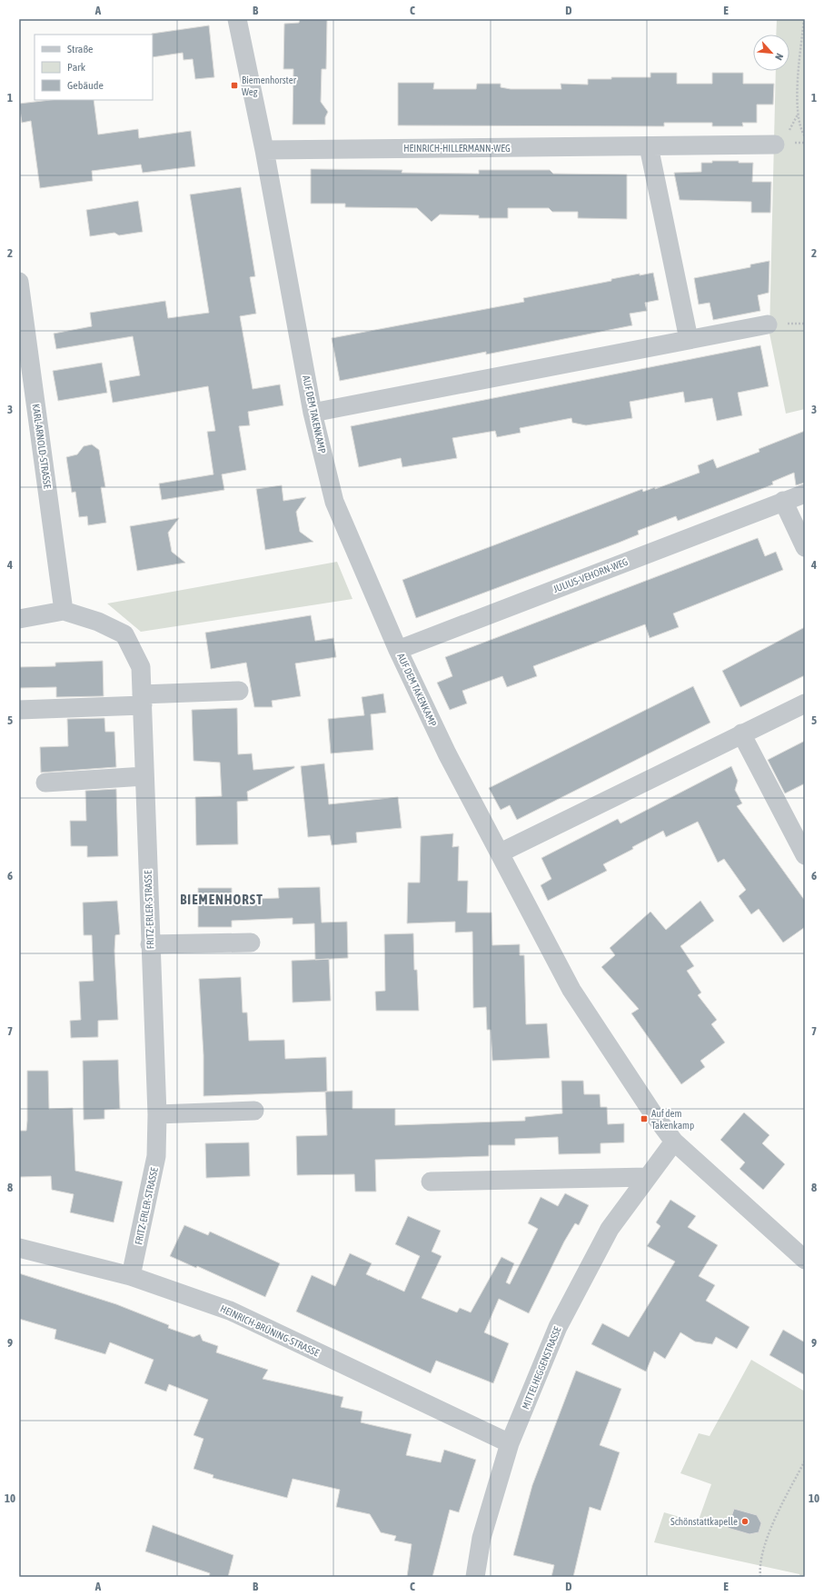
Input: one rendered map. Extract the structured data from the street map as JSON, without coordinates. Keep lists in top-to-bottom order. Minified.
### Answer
{"streets":{"street":["HEINRICH-HILLERMANN-WEG","AUF DEM TAKENKAMP","KARL-ARNOLD-STRASSE","JULIUS-VEHORN-WEG","FRITZ-ERLER-STRASSE","HEINRICH-BRÜNING-STRASSE","MITTELHEGGENSTRASSE"]},"crossings":[["HEINRICH-HILLERMANN-WEG","AUF DEM TAKENKAMP"],["AUF DEM TAKENKAMP","JULIUS-VEHORN-WEG"],["AUF DEM TAKENKAMP","MITTELHEGGENSTRASSE"],["KARL-ARNOLD-STRASSE","FRITZ-ERLER-STRASSE"],["FRITZ-ERLER-STRASSE","HEINRICH-BRÜNING-STRASSE"],["HEINRICH-BRÜNING-STRASSE","MITTELHEGGENSTRASSE"]],"districts":["BIEMENHORST"],"places":{"transit":["Biemenhorster Weg","Auf dem Takenkamp"],"other":["Schönstattkapelle"]},"legend":["Straße","Park","Gebäude"],"north":"bottom right","grid":{"columns":["A","B","C","D","E"],"rows":["1","2","3","4","5","6","7","8","9","10"]}}
